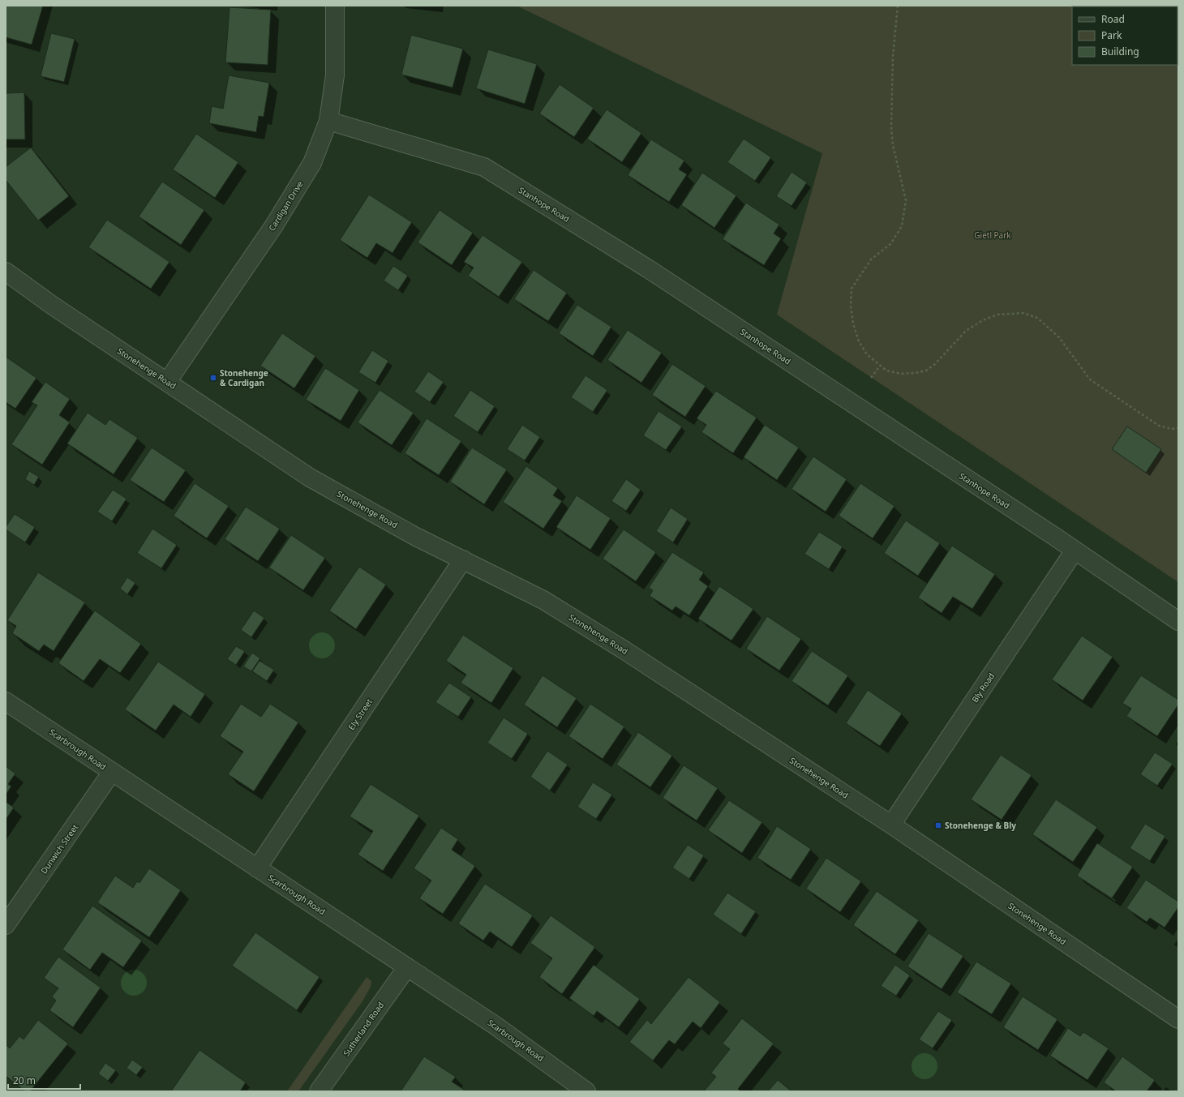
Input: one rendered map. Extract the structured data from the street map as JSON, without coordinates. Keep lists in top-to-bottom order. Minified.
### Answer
{"streets":{"street":["Stanhope Road","Cardigan Drive","Stonehenge Road","Bly Road","Ely Street","Scarbrough Road","Dunwich Street","Sutherland Road"]},"crossings":[["Stanhope Road","Cardigan Drive"],["Stanhope Road","Bly Road"],["Cardigan Drive","Stonehenge Road"],["Stonehenge Road","Bly Road"],["Stonehenge Road","Ely Street"],["Ely Street","Scarbrough Road"],["Scarbrough Road","Dunwich Street"],["Scarbrough Road","Sutherland Road"]],"parks":["Gietl Park"],"places":{"transit":["Stonehenge & Cardigan","Stonehenge & Bly"]},"legend":["Road","Park","Building"],"scale_bar":"20 m"}
